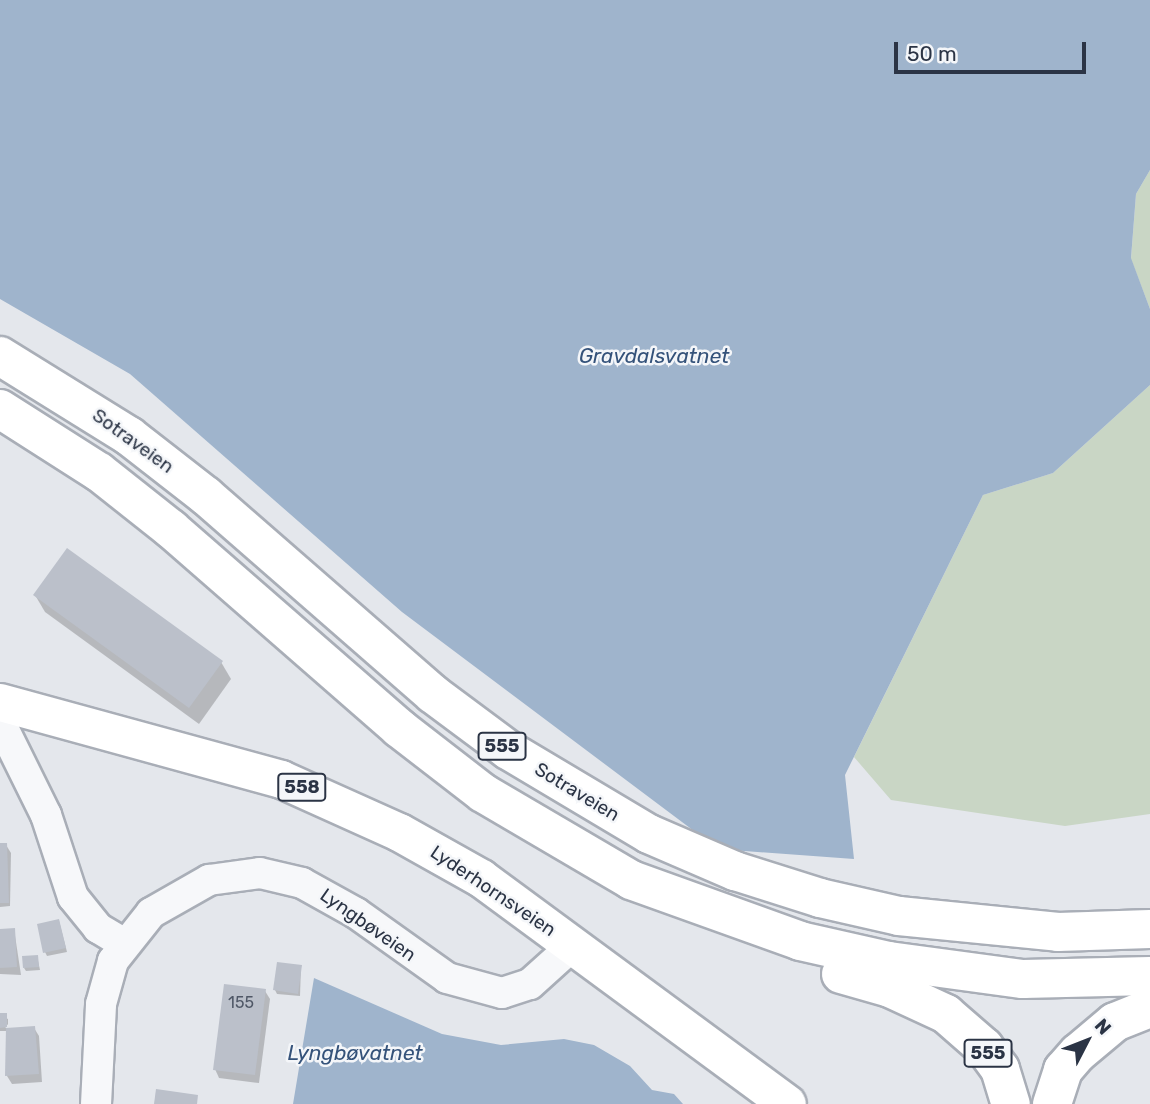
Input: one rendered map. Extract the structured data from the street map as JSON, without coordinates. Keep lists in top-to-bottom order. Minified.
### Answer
{"streets":{"highway":["Sotraveien","555"],"main road":["558","Lyderhornsveien"],"street":["Lyngbøveien"]},"crossings":[["Sotraveien","555"],["Lyderhornsveien","Lyngbøveien"]],"water":["Gravdalsvatnet","Lyngbøvatnet"],"house_numbers":["155"],"scale_bar":"50 m","north":"top right"}
